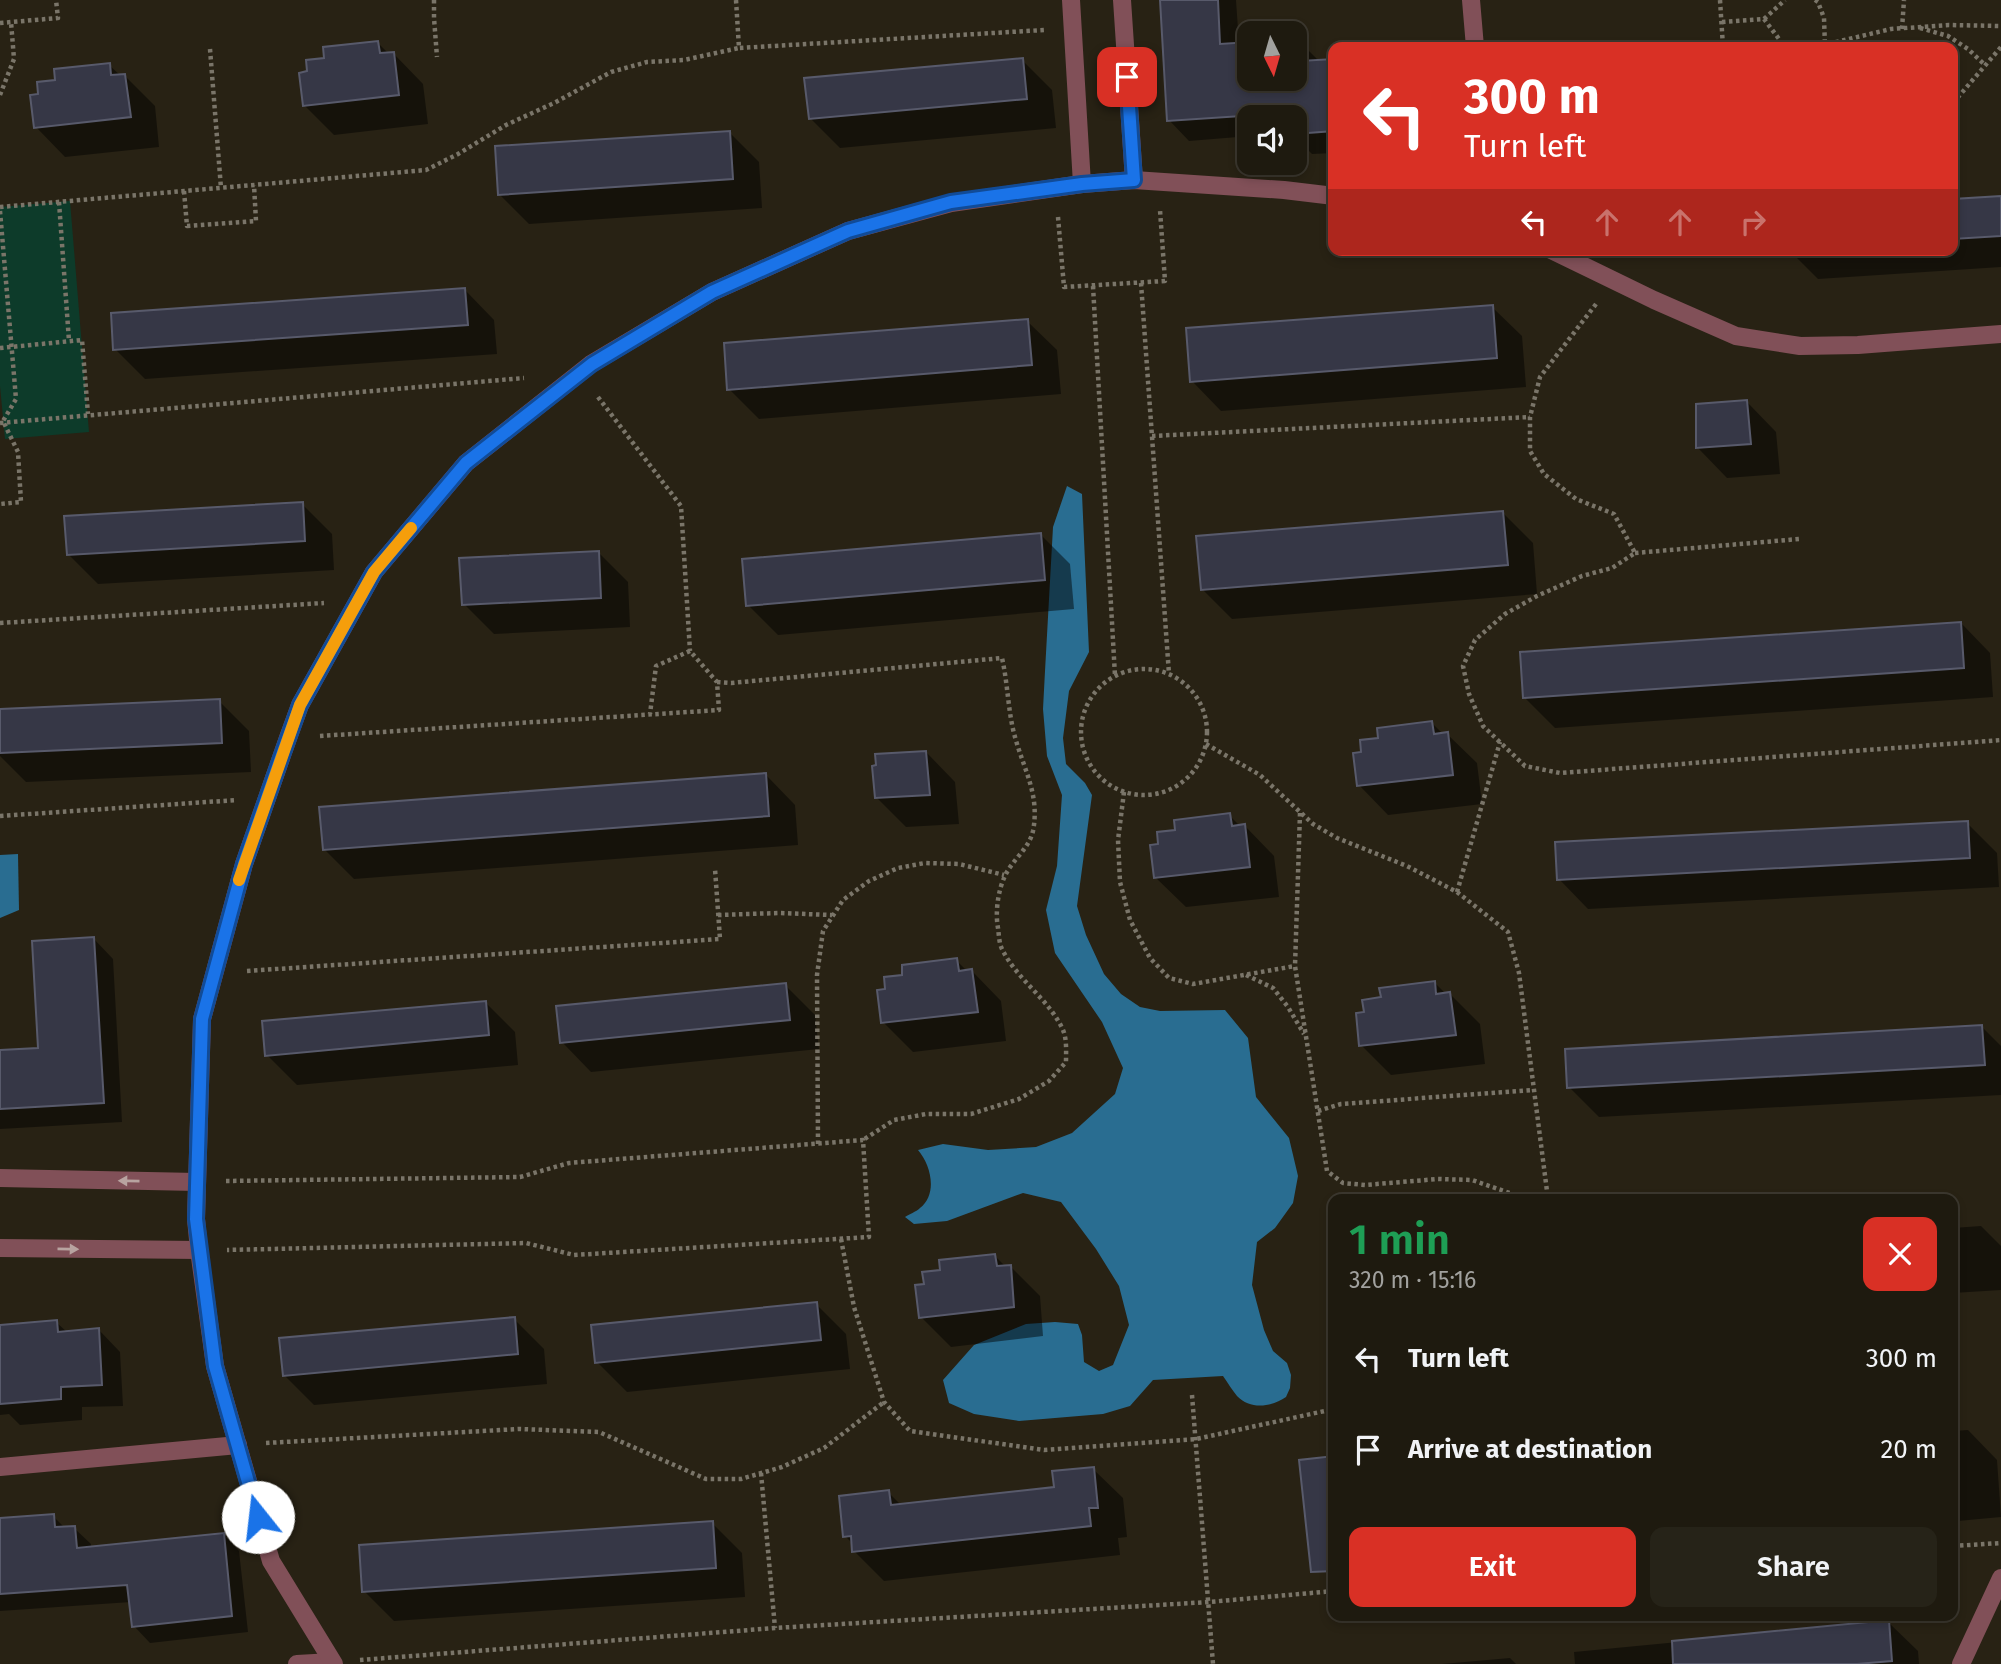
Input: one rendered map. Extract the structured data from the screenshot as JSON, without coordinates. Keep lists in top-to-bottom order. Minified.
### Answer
{"north":"bottom","page":{"turn":["300 m","Turn left"],"heading":["1 min","320 m · 15:16"],"list":[{"name":"Turn left","value":"300 m"},{"name":"Arrive at destination","value":"20 m"}],"buttons":["Exit","Share"]}}
